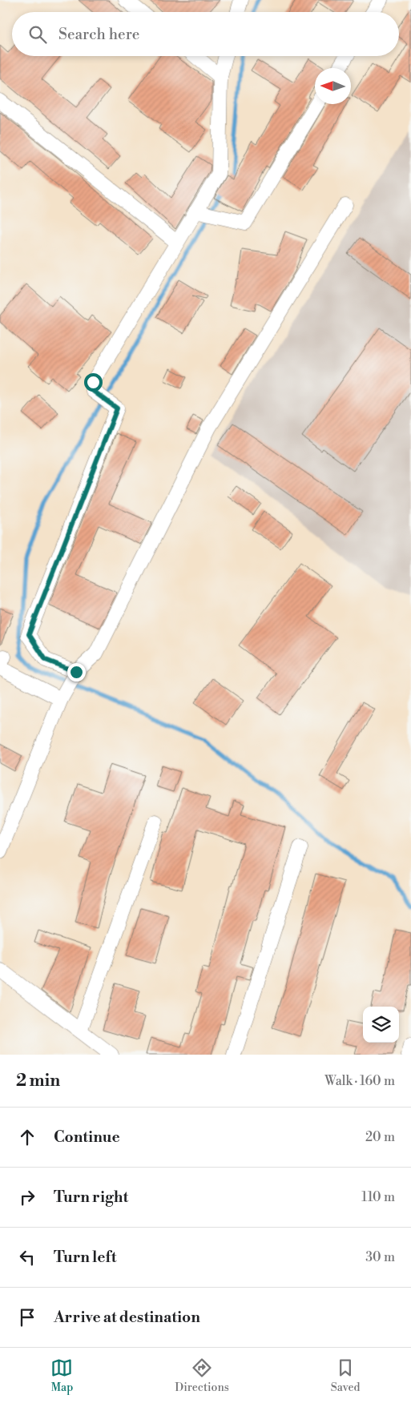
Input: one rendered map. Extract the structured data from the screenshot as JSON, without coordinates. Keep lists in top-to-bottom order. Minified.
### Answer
{"north":"left","page":{"search":"Search here","heading":["2 min","Walk · 160 m"],"list":[["Continue","20 m"],["Turn right","110 m"],["Turn left","30 m"],"Arrive at destination"],"nav":["Map","Directions","Saved"]}}
